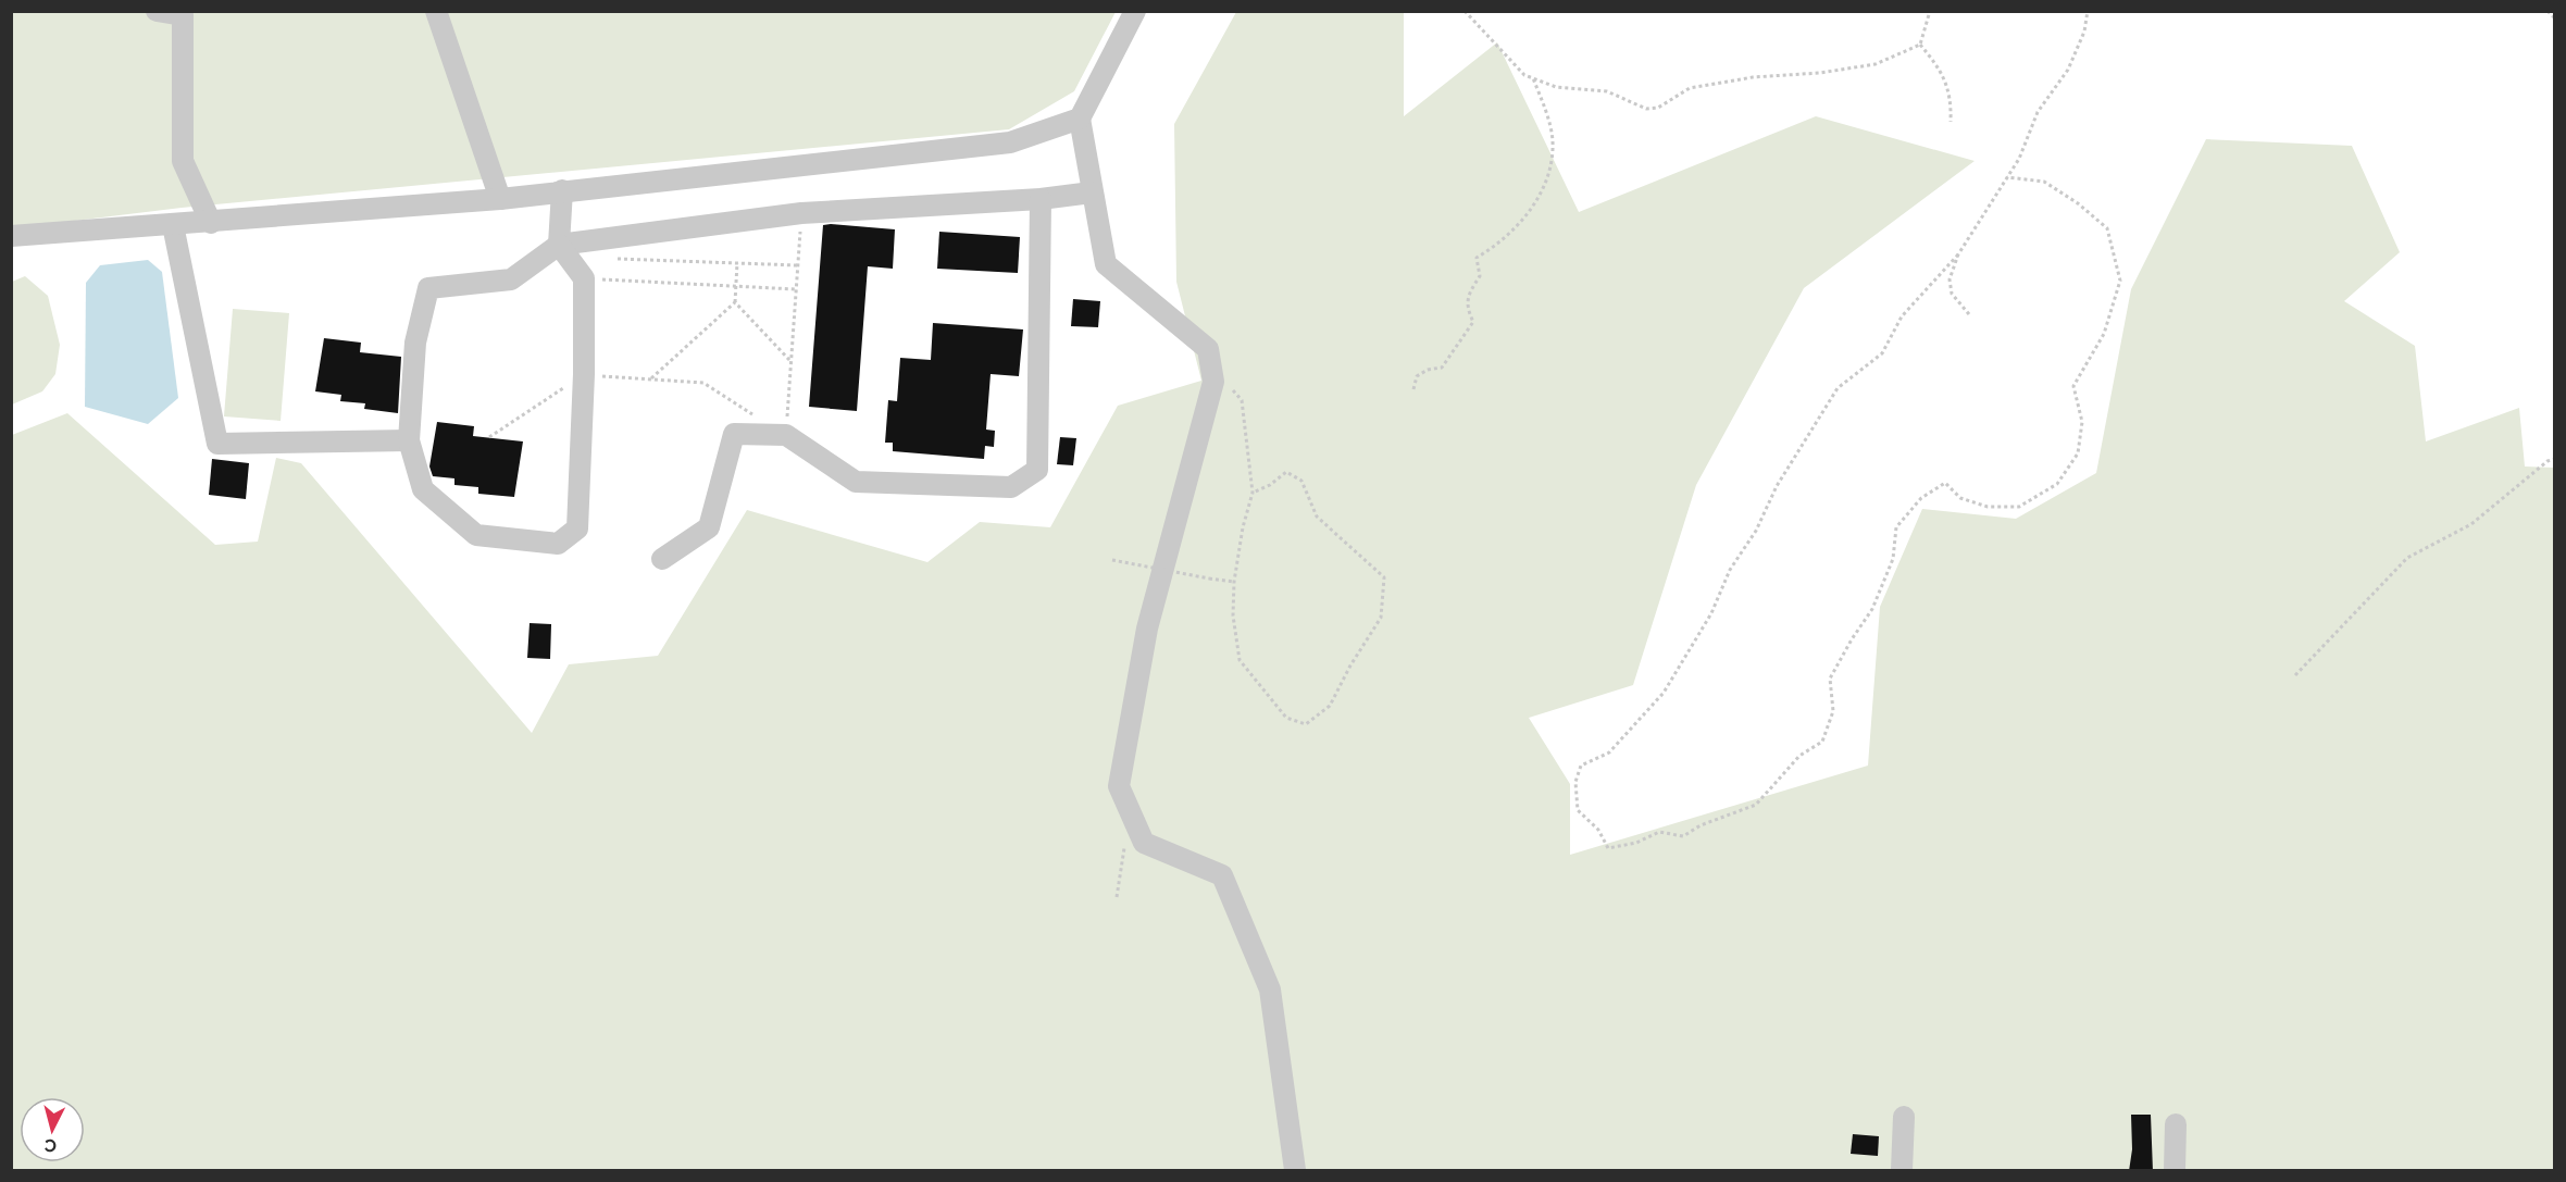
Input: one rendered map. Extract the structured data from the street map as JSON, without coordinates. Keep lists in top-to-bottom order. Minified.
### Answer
{"north":"bottom"}
